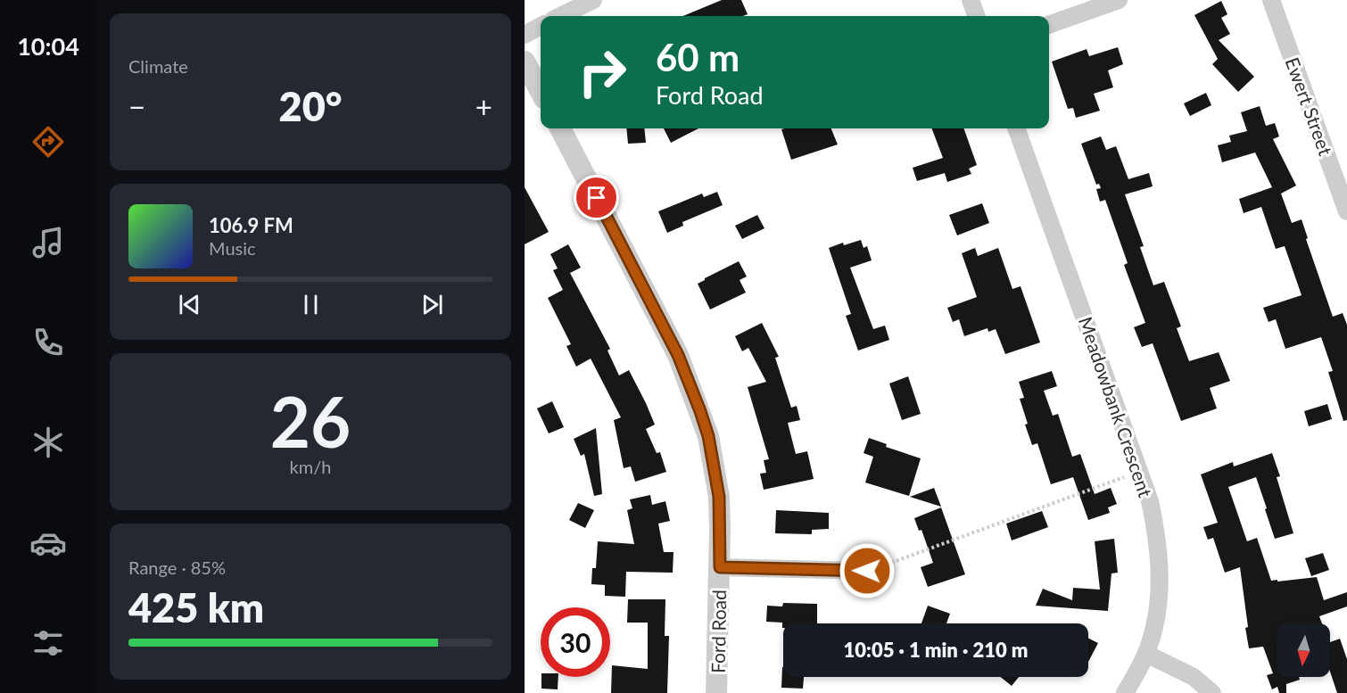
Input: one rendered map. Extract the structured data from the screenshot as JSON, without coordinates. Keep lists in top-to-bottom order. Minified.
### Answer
{"streets":{"street":["Ewert Street","Meadowbank Crescent","Ford Road"]},"north":"bottom","page":{"tabs":"10:04","tile":["Climate",["26","km/h"],["Range · 85%","425 km"]],"turn":["60 m","Ford Road"],"heat":["−","20°","+"],"song":["106.9 FM","Music"],"limit":"30","trip":"10:05 · 1 min · 210 m"}}
